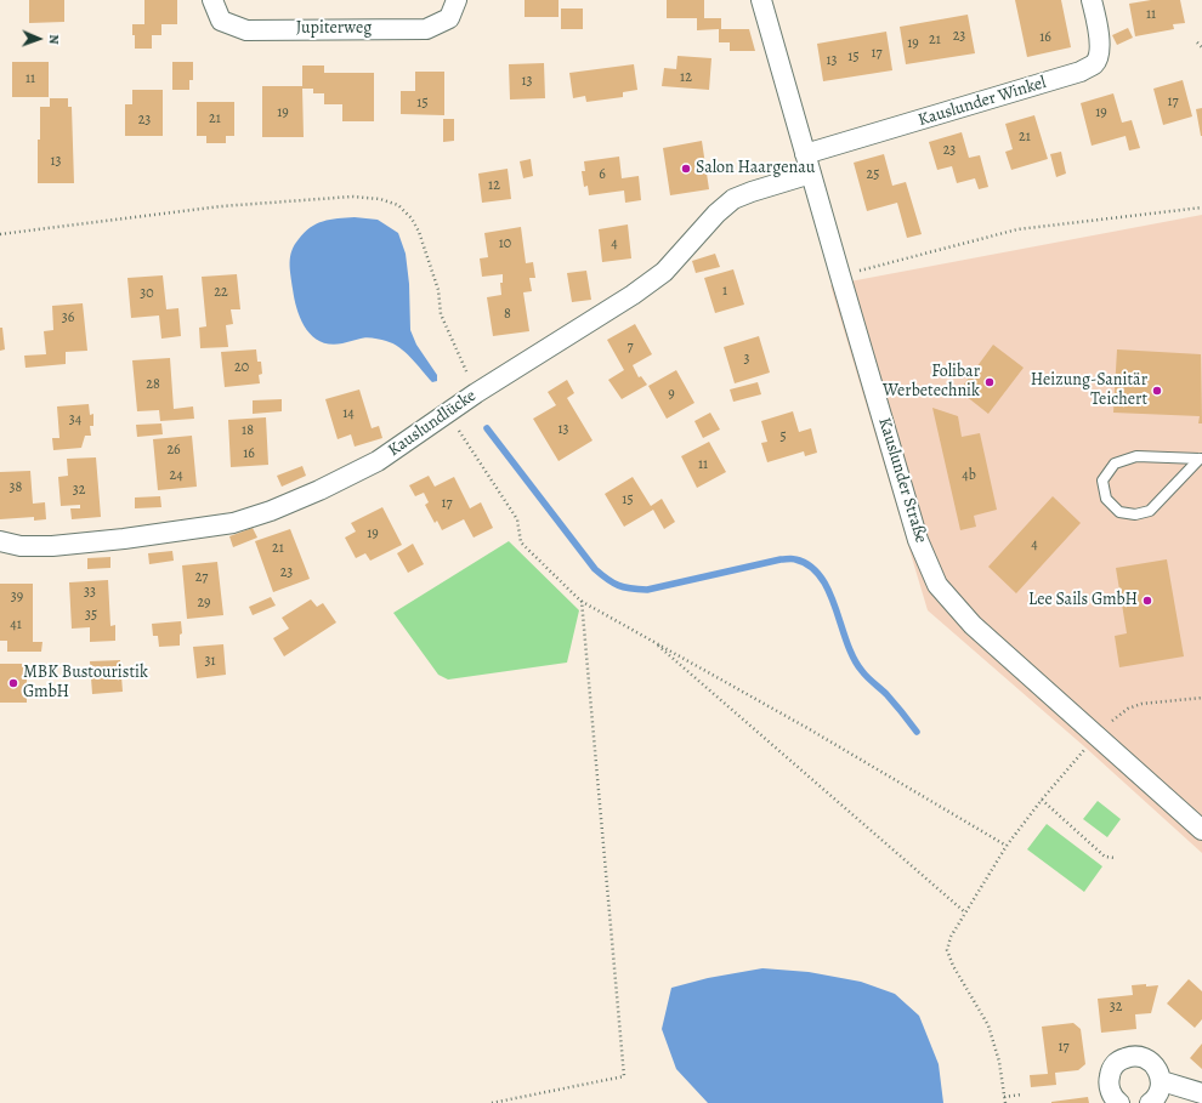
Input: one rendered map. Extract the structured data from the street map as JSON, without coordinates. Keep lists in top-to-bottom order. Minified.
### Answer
{"streets":{"street":["Jupiterweg","Kauslunder Winkel","Kauslundlücke","Kauslunder Straße"]},"crossings":[["Kauslunder Winkel","Kauslunder Straße"],["Kauslundlücke","Kauslunder Straße"]],"places":["Salon Haargenau","Folibar Werbetechnik","Heizung-Sanitär Teichert","Lee Sails GmbH","MBK Bustouristik GmbH"],"house_numbers":["11","23","16","21","19","17","15","13","12","11","13","17","15","19","19","21","23","21","23","13","6","25","12","10","4","1","22","30","8","36","7","3","20","28","9","14","34","13","18","5","26","16","11","24","4b","38","32","15","17","19","4","21","23","27","33","39","29","35","41","31","32","17"],"north":"right"}
